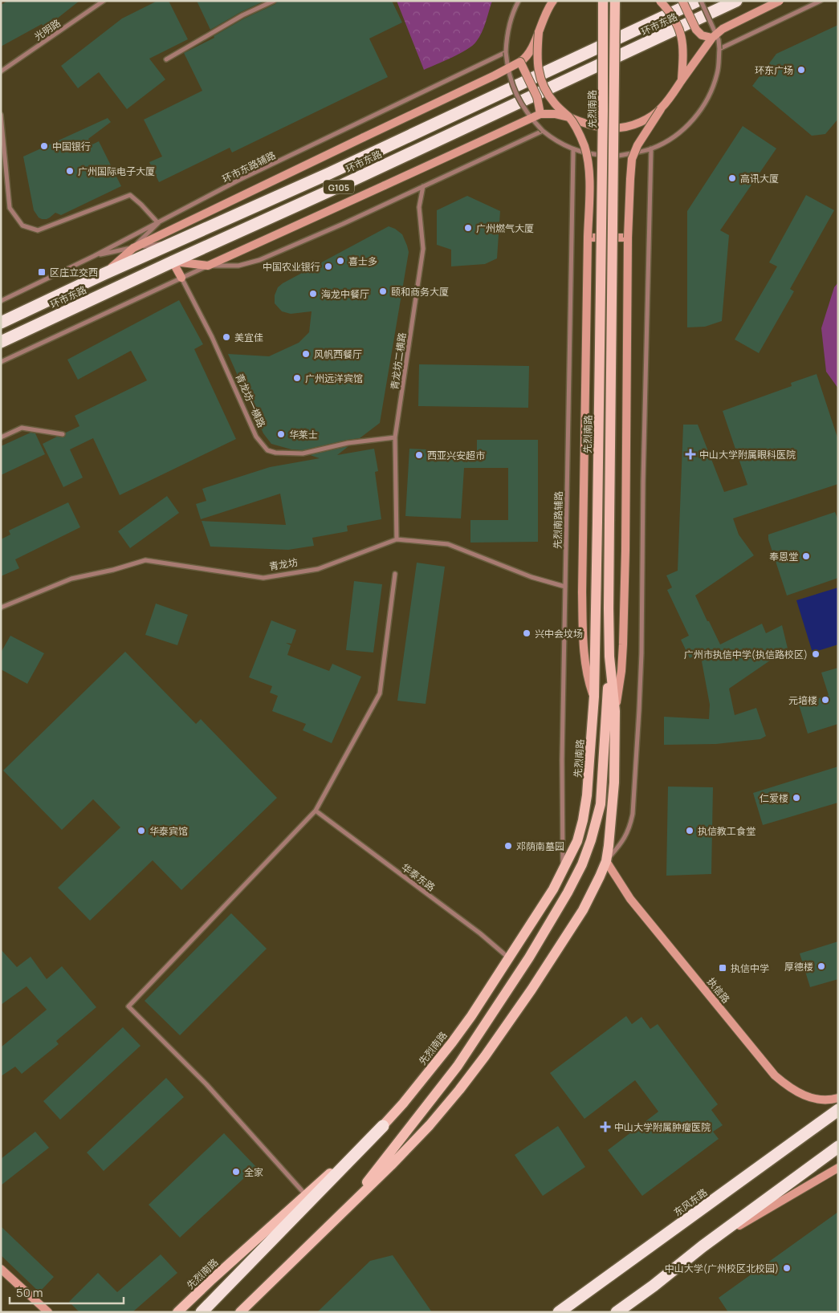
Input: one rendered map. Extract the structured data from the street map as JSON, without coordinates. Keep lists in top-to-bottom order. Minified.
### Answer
{"streets":{"highway":["环市东路","G105","东风东路"],"main road":["先烈南路","青龙坊一横路","执信路"],"street":["光明路","环市东路辅路","青龙坊二横路","先烈南路辅路","青龙坊","华泰东路"]},"crossings":[["环市东路","青龙坊一横路"],["先烈南路","先烈南路辅路"],["先烈南路","华泰东路"],["青龙坊二横路","青龙坊一横路"],["青龙坊二横路","青龙坊"],["先烈南路辅路","青龙坊"]],"places":{"other":["环东广场","中国银行","广州国际电子大厦","高讯大厦","广州燃气大厦","喜士多","中国农业银行","颐和商务大厦","海龙中餐厅","美宜佳","风帆西餐厅","广州远洋宾馆","华莱士","西亚兴安超市","奉恩堂","兴中会坟场","广州市执信中学(执信路校区)","元培楼","仁爱楼","华泰宾馆","执信教工食堂","邓荫南墓园","厚德楼","全家","中山大学(广州校区北校园)"],"transit":["区庄立交西","执信中学"],"health":["中山大学附属眼科医院","中山大学附属肿瘤医院"]},"scale_bar":"50 m"}
